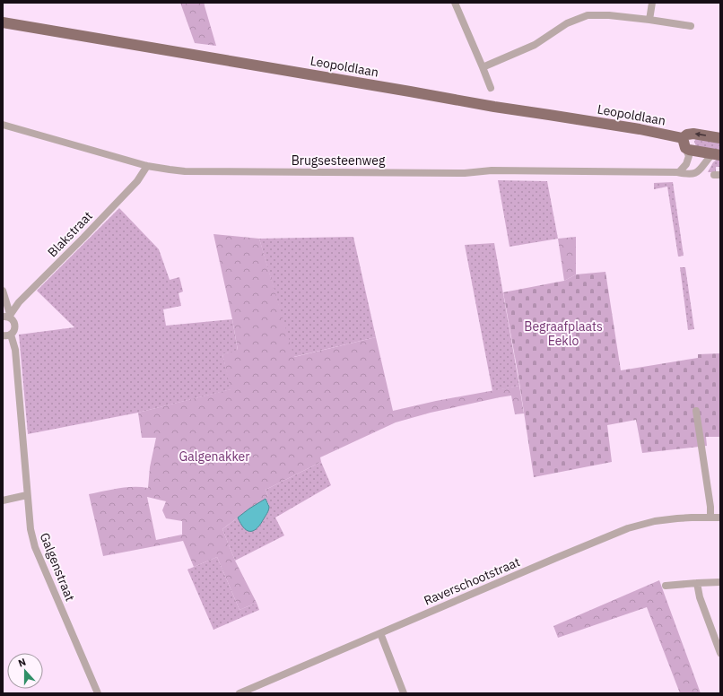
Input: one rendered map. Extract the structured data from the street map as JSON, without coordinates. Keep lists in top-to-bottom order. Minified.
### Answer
{"streets":{"main road":["Leopoldlaan"],"street":["Brugsesteenweg","Blakstraat","Galgenstraat","Raverschootstraat"]},"crossings":[["Leopoldlaan","Brugsesteenweg"],["Brugsesteenweg","Blakstraat"],["Blakstraat","Galgenstraat"]],"parks":["Begraafplaats Eeklo","Galgenakker"],"north":"top"}
